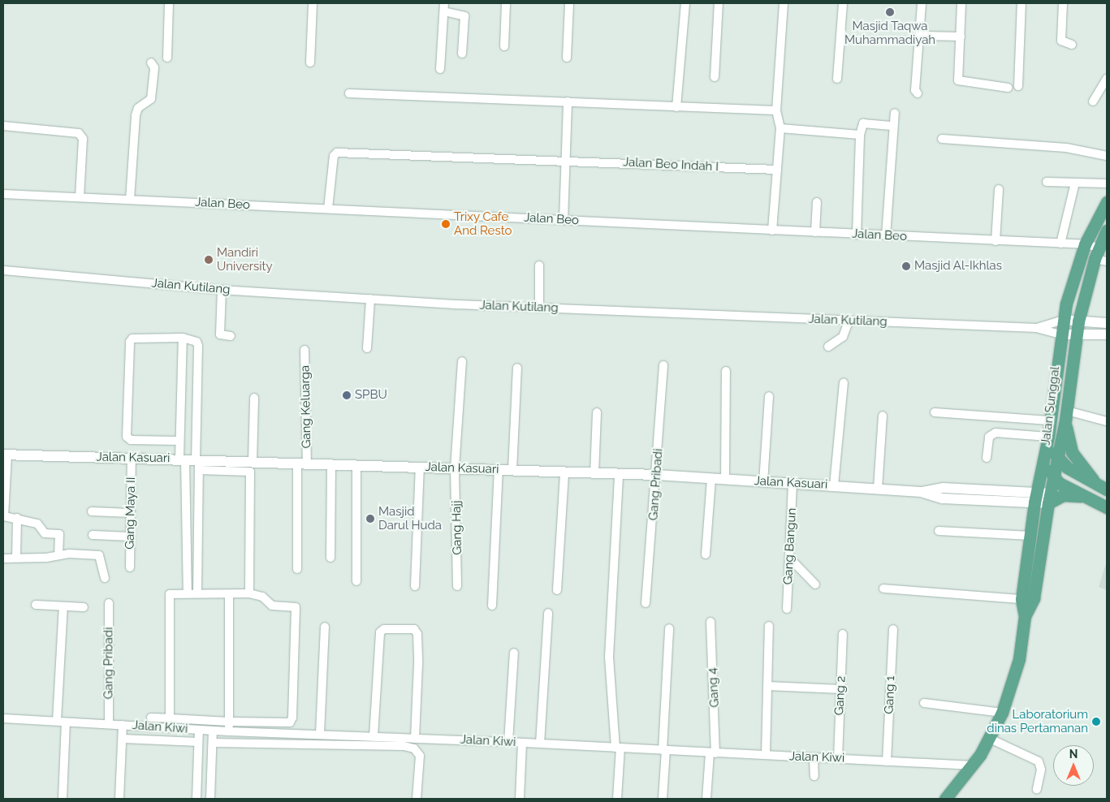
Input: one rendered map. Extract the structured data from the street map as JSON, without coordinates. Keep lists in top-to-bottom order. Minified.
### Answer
{"streets":{"main road":["Jalan Sunggal"],"street":["Jalan Beo Indah I","Jalan Beo","Jalan Kutilang","Gang Keluarga","Jalan Kasuari","Gang Pribadi","Gang Maya II","Gang Hajj","Gang Bangun","Gang 4","Gang 1","Gang 2","Jalan Kiwi"]},"crossings":[["Jalan Beo Indah I","Jalan Beo"],["Jalan Beo","Jalan Sunggal"],["Jalan Kutilang","Jalan Sunggal"],["Jalan Sunggal","Jalan Kasuari"],["Jalan Sunggal","Jalan Kiwi"],["Gang Keluarga","Jalan Kasuari"],["Jalan Kasuari","Gang Pribadi"],["Jalan Kasuari","Gang Maya II"],["Jalan Kasuari","Gang Hajj"],["Jalan Kasuari","Gang Bangun"],["Gang Pribadi","Jalan Kiwi"],["Gang 4","Jalan Kiwi"],["Gang 1","Jalan Kiwi"],["Gang 2","Jalan Kiwi"]],"places":["Masjid Taqwa Muhammadiyah","Trixy Cafe And Resto","Mandiri University","Masjid Al-Ikhlas","SPBU","Masjid Darul Huda","Laboratorium dinas Pertamanan"],"north":"top"}
